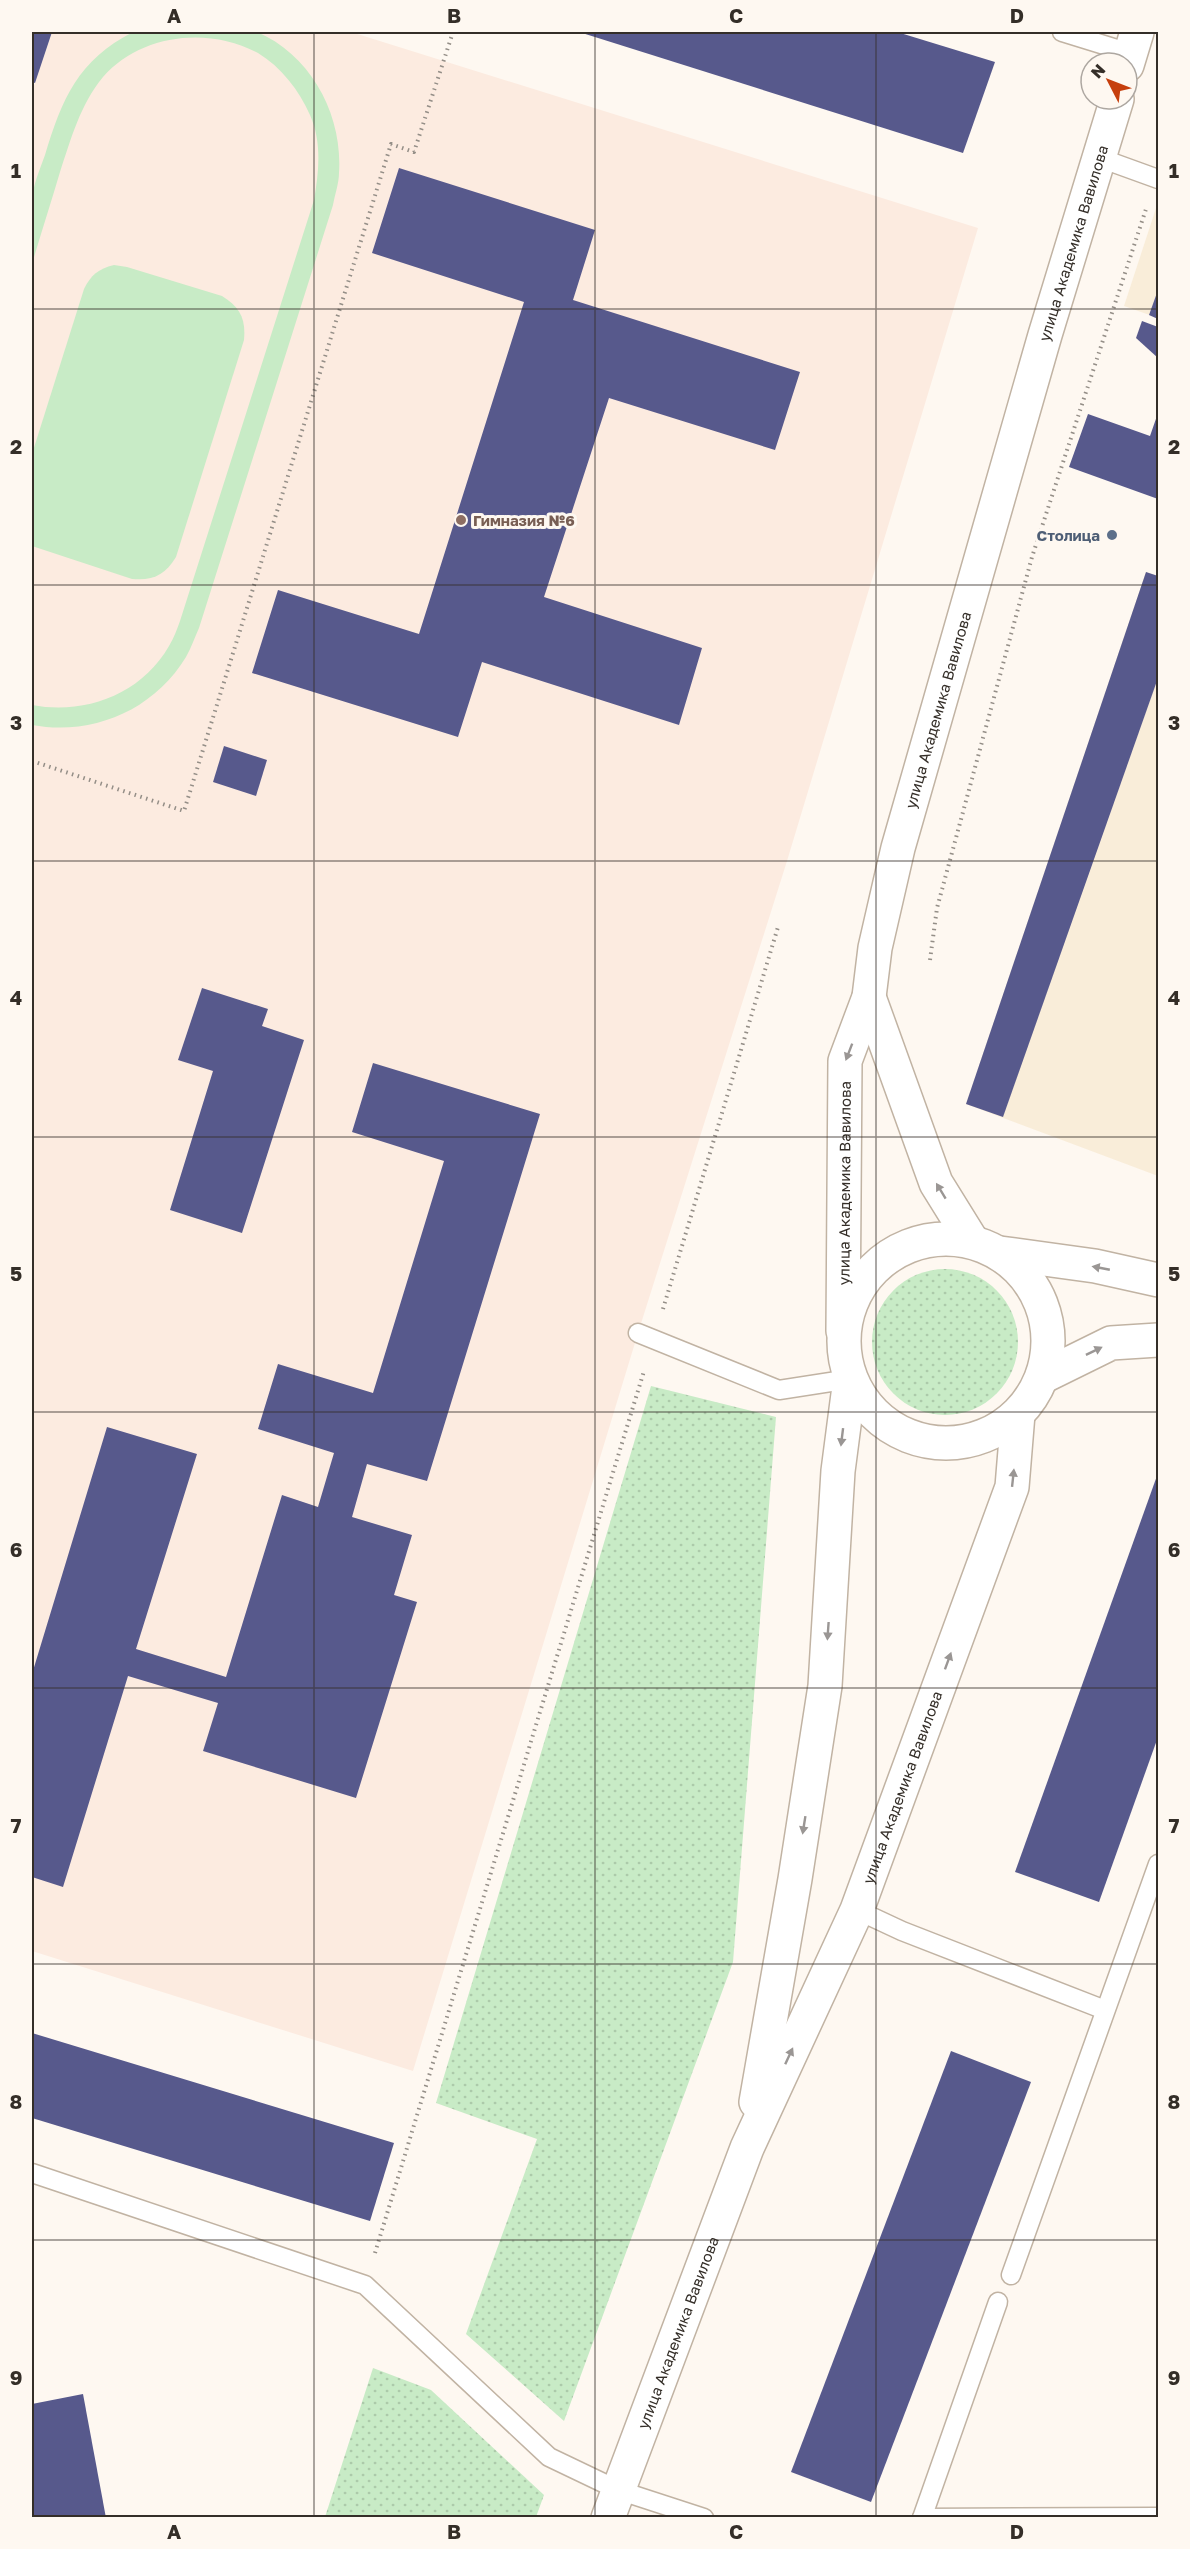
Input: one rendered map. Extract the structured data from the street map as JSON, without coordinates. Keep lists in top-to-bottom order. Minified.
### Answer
{"streets":{"street":["улица Академика Вавилова"]},"places":["Гимназия №6","Столица"],"north":"top left","grid":{"columns":["A","B","C","D"],"rows":["1","2","3","4","5","6","7","8","9"]}}
